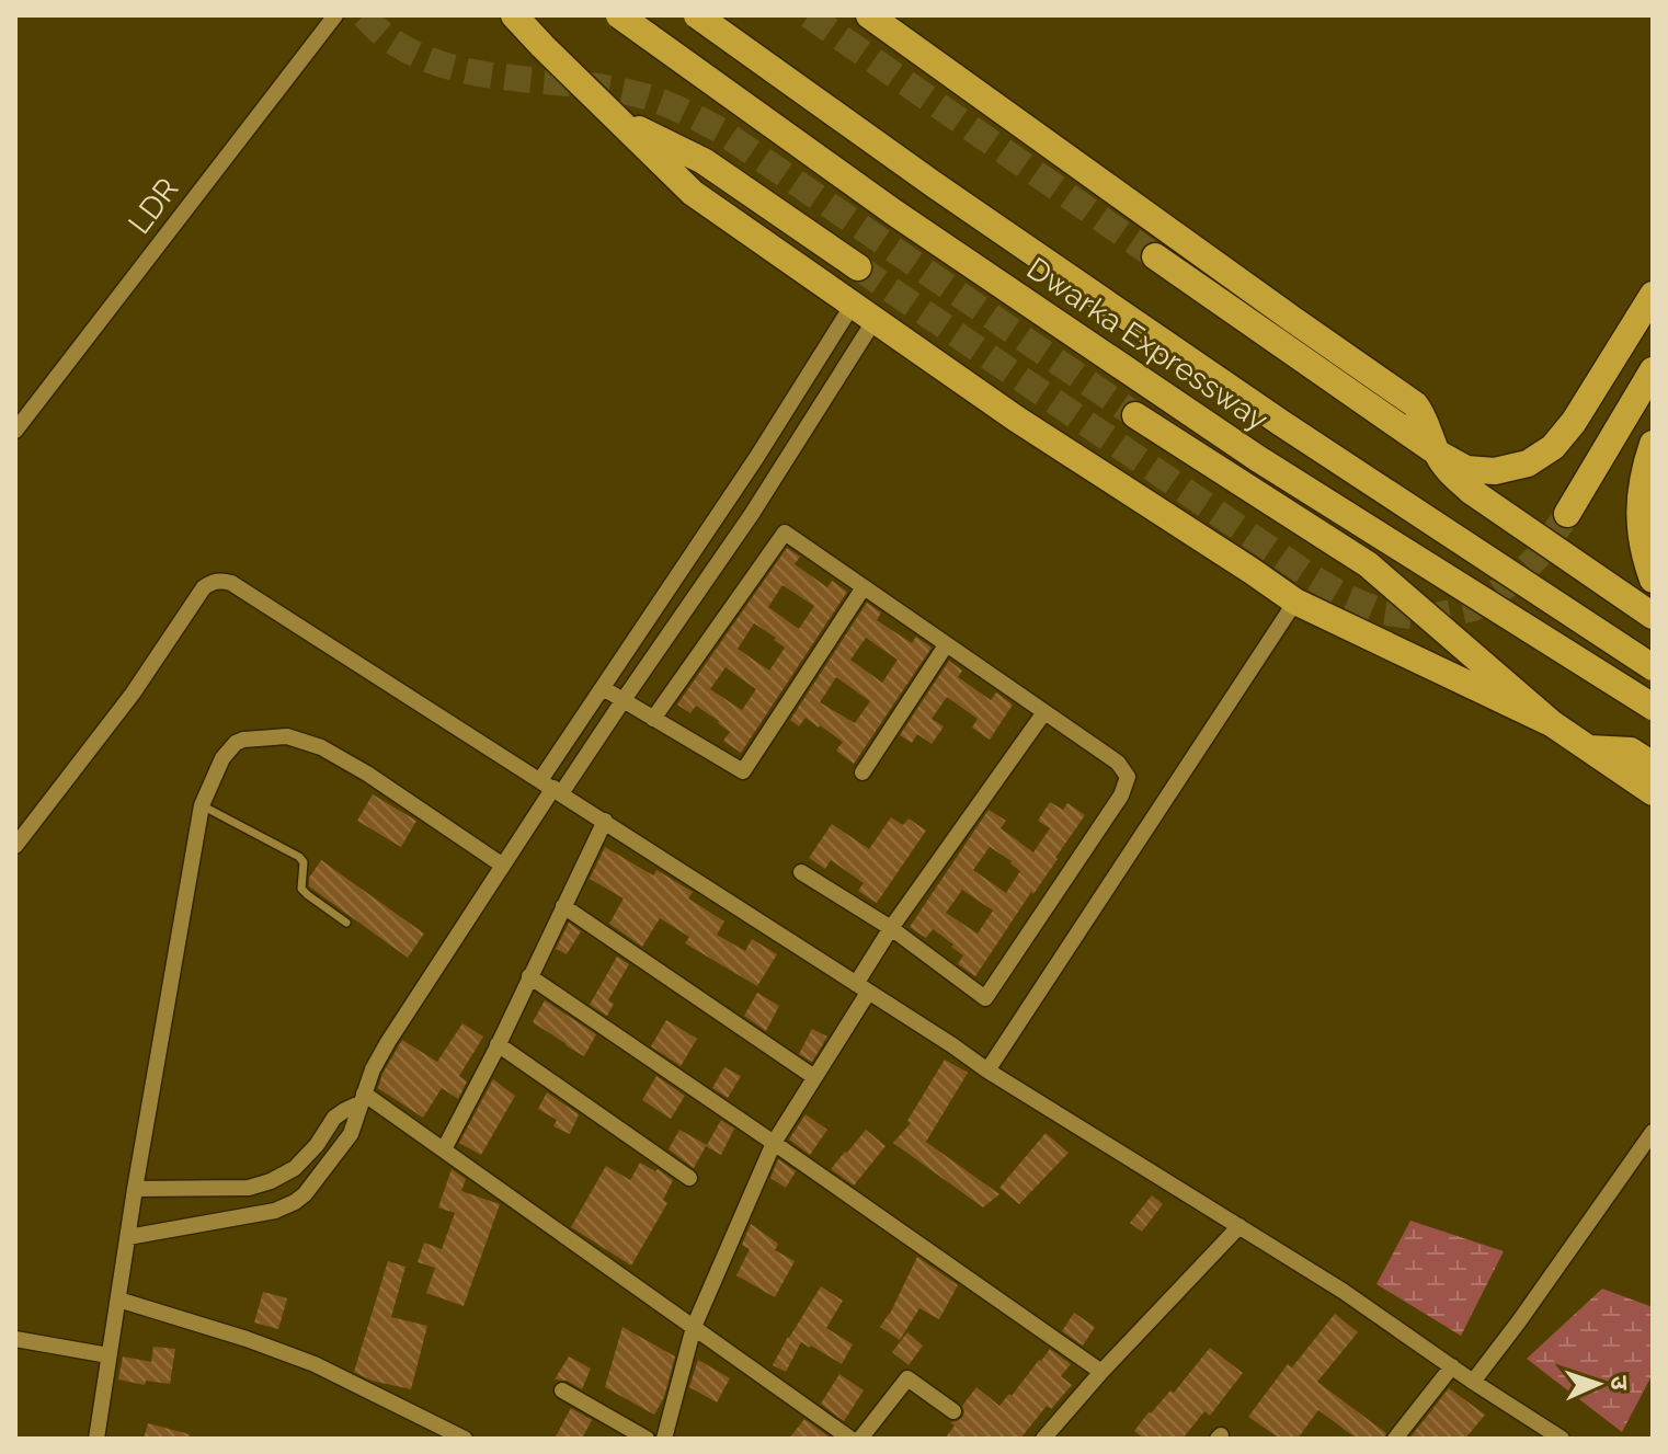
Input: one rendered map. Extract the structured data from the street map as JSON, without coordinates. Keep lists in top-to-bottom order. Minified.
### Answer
{"streets":{"highway":["Dwarka Expressway"],"street":["LDR"]},"north":"right"}
